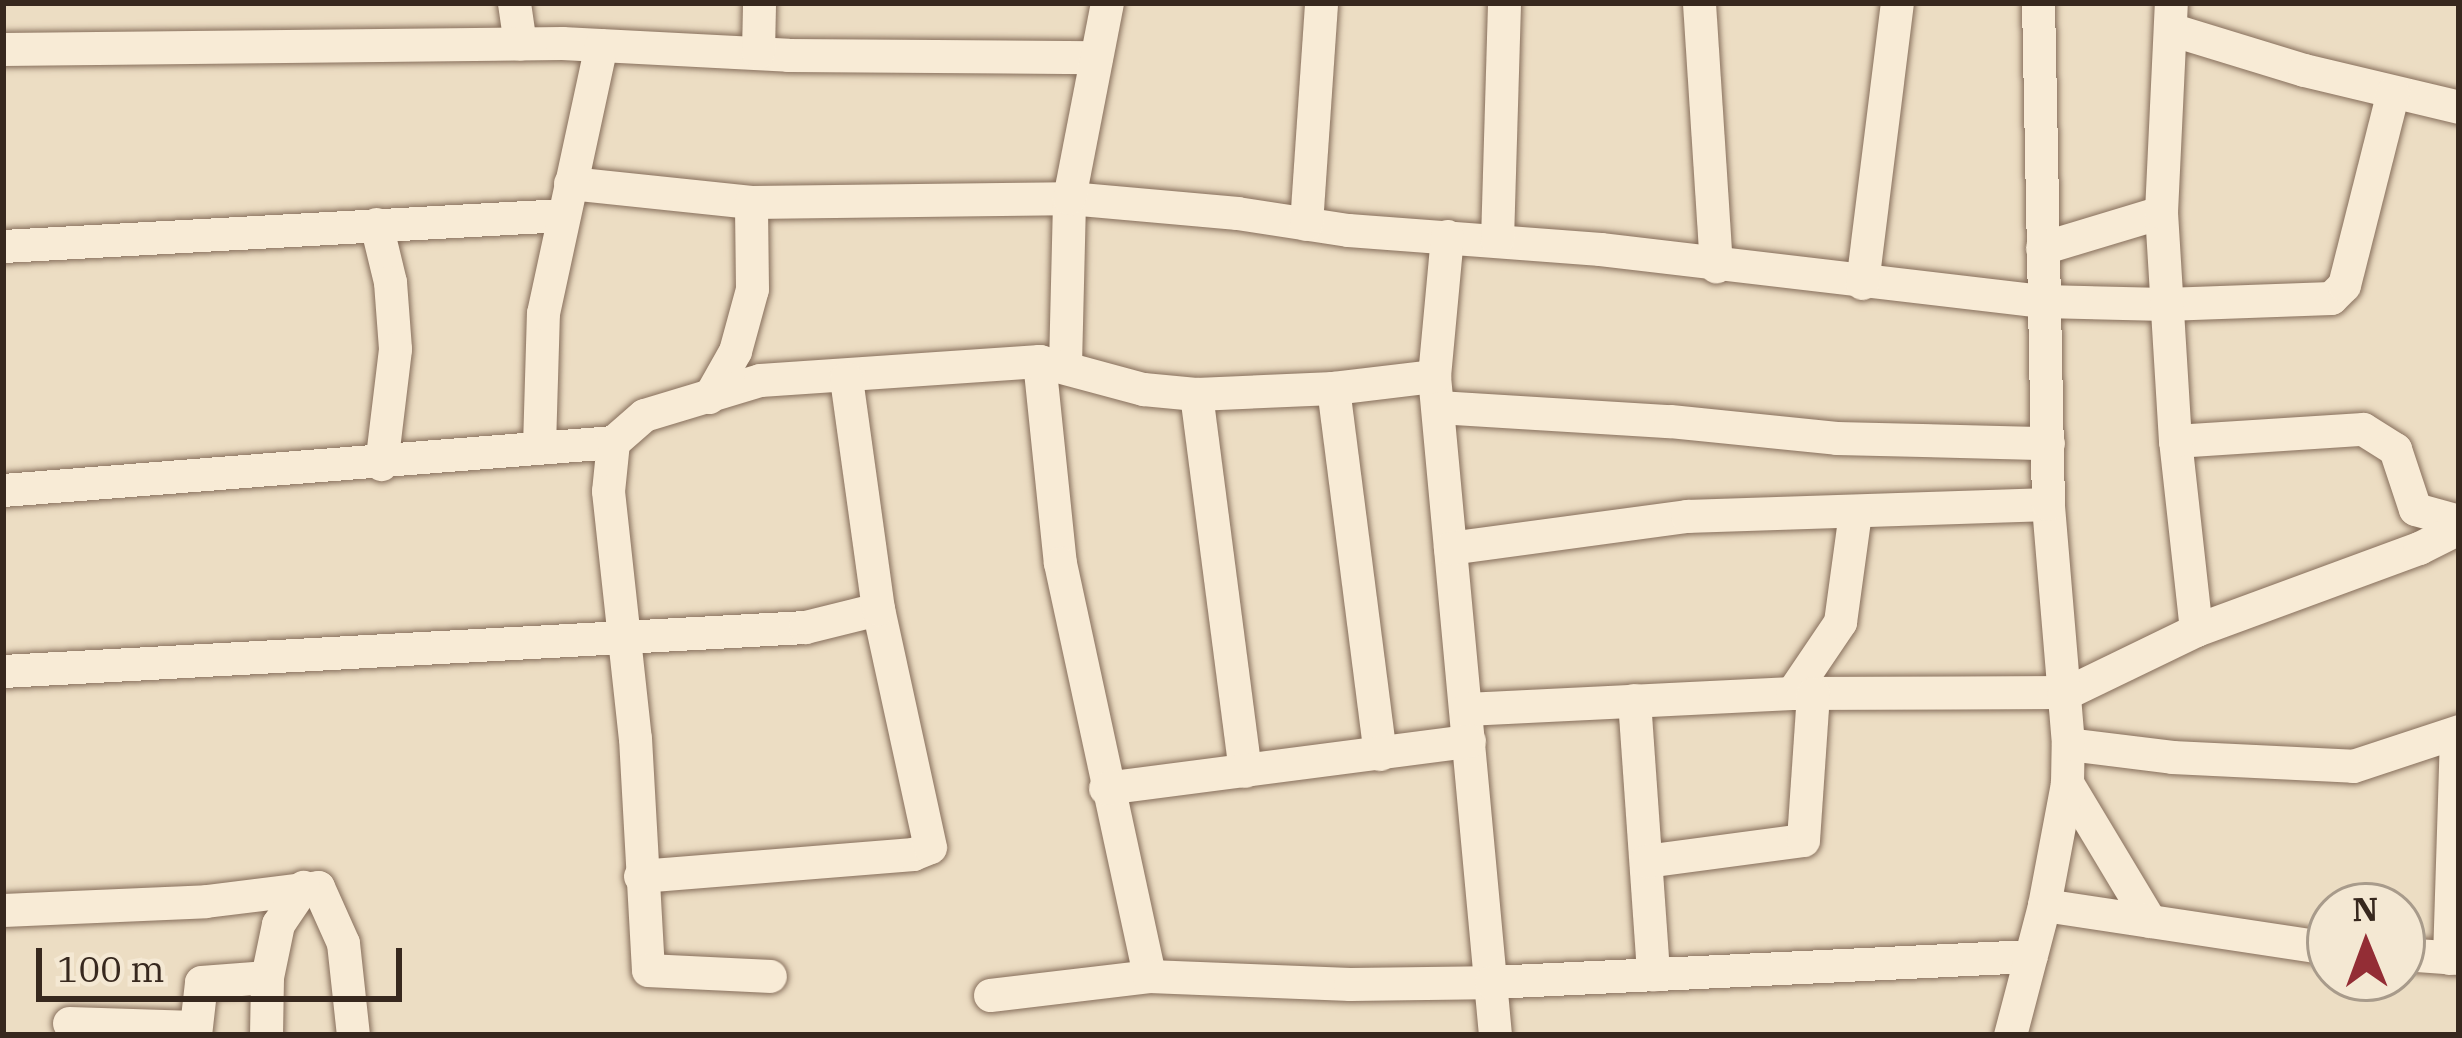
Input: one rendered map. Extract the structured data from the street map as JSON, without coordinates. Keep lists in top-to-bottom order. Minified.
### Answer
{"scale_bar":"100 m","north":"top"}
